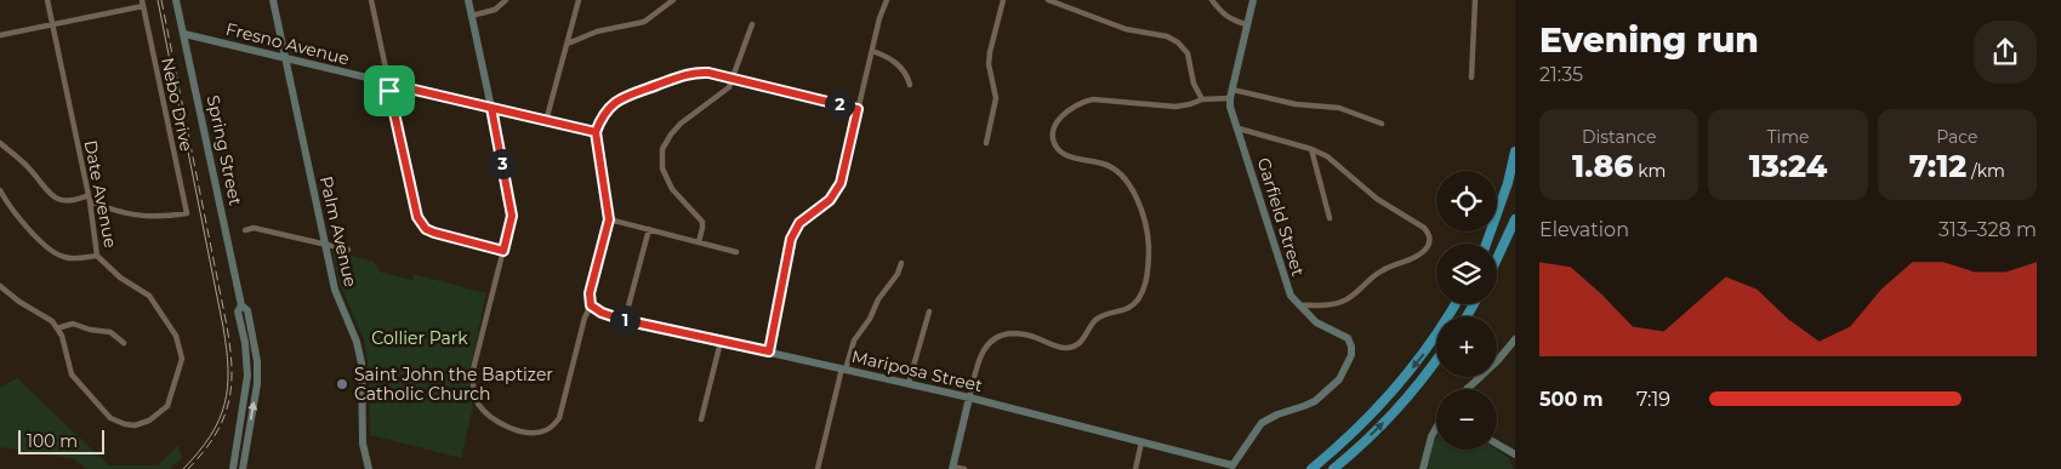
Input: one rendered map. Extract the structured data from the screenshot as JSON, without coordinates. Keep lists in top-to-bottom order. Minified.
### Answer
{"streets":{"street":["Fresno Avenue","Nebo Drive","Spring Street","Date Avenue","Garfield Street","Palm Avenue","Mariposa Street"]},"crossings":[["Fresno Avenue","Spring Street"],["Fresno Avenue","Palm Avenue"],["Nebo Drive","Date Avenue"],["Garfield Street","Mariposa Street"]],"parks":["Collier Park"],"places":["Saint John the Baptizer Catholic Church"],"scale_bar":"100 m","page":{"heading":["Evening run","21:35"],"pins":["2","3","1"],"stats":[["Distance","1.86 km"],["Time","13:24"],["Pace","7:12 /km"]],"map_buttons":["+","−"],"chart":["Elevation","313–328 m"],"list":[{"name":"500 m","note":"7:19"}],"scale":"100 m"}}
